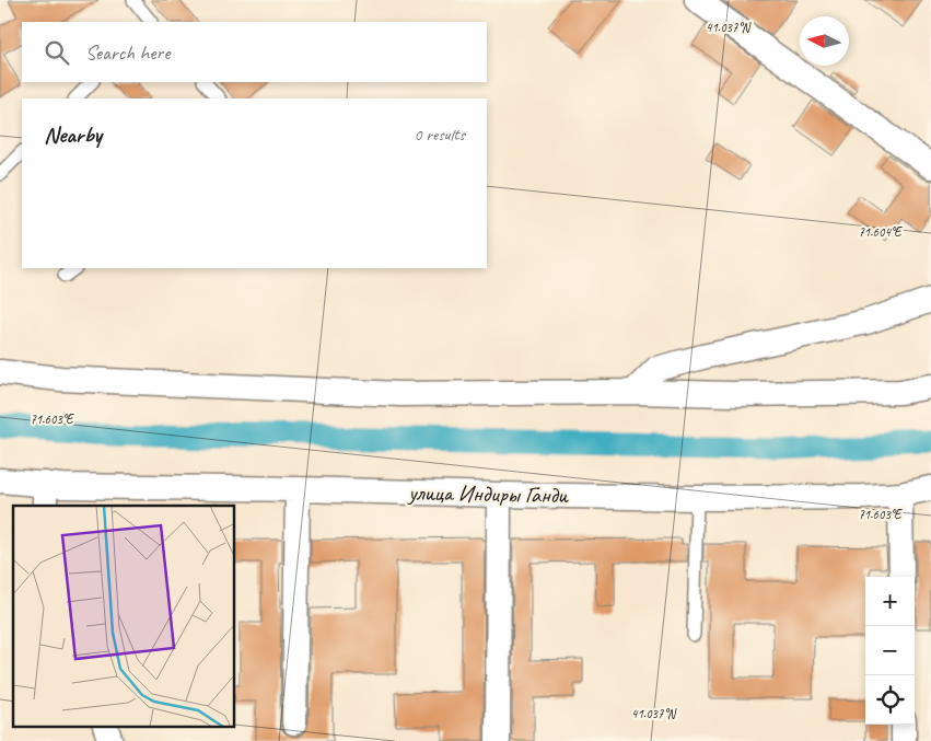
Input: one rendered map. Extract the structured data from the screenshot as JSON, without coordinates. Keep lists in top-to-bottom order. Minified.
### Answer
{"streets":{"street":["улица Индиры Ганди"]},"north":"left","page":{"search":"Search here","heading":["Nearby","0 results"],"map_buttons":["+","−"]},"coordinates":["41.037°N","71.604°E","71.603°E"]}
